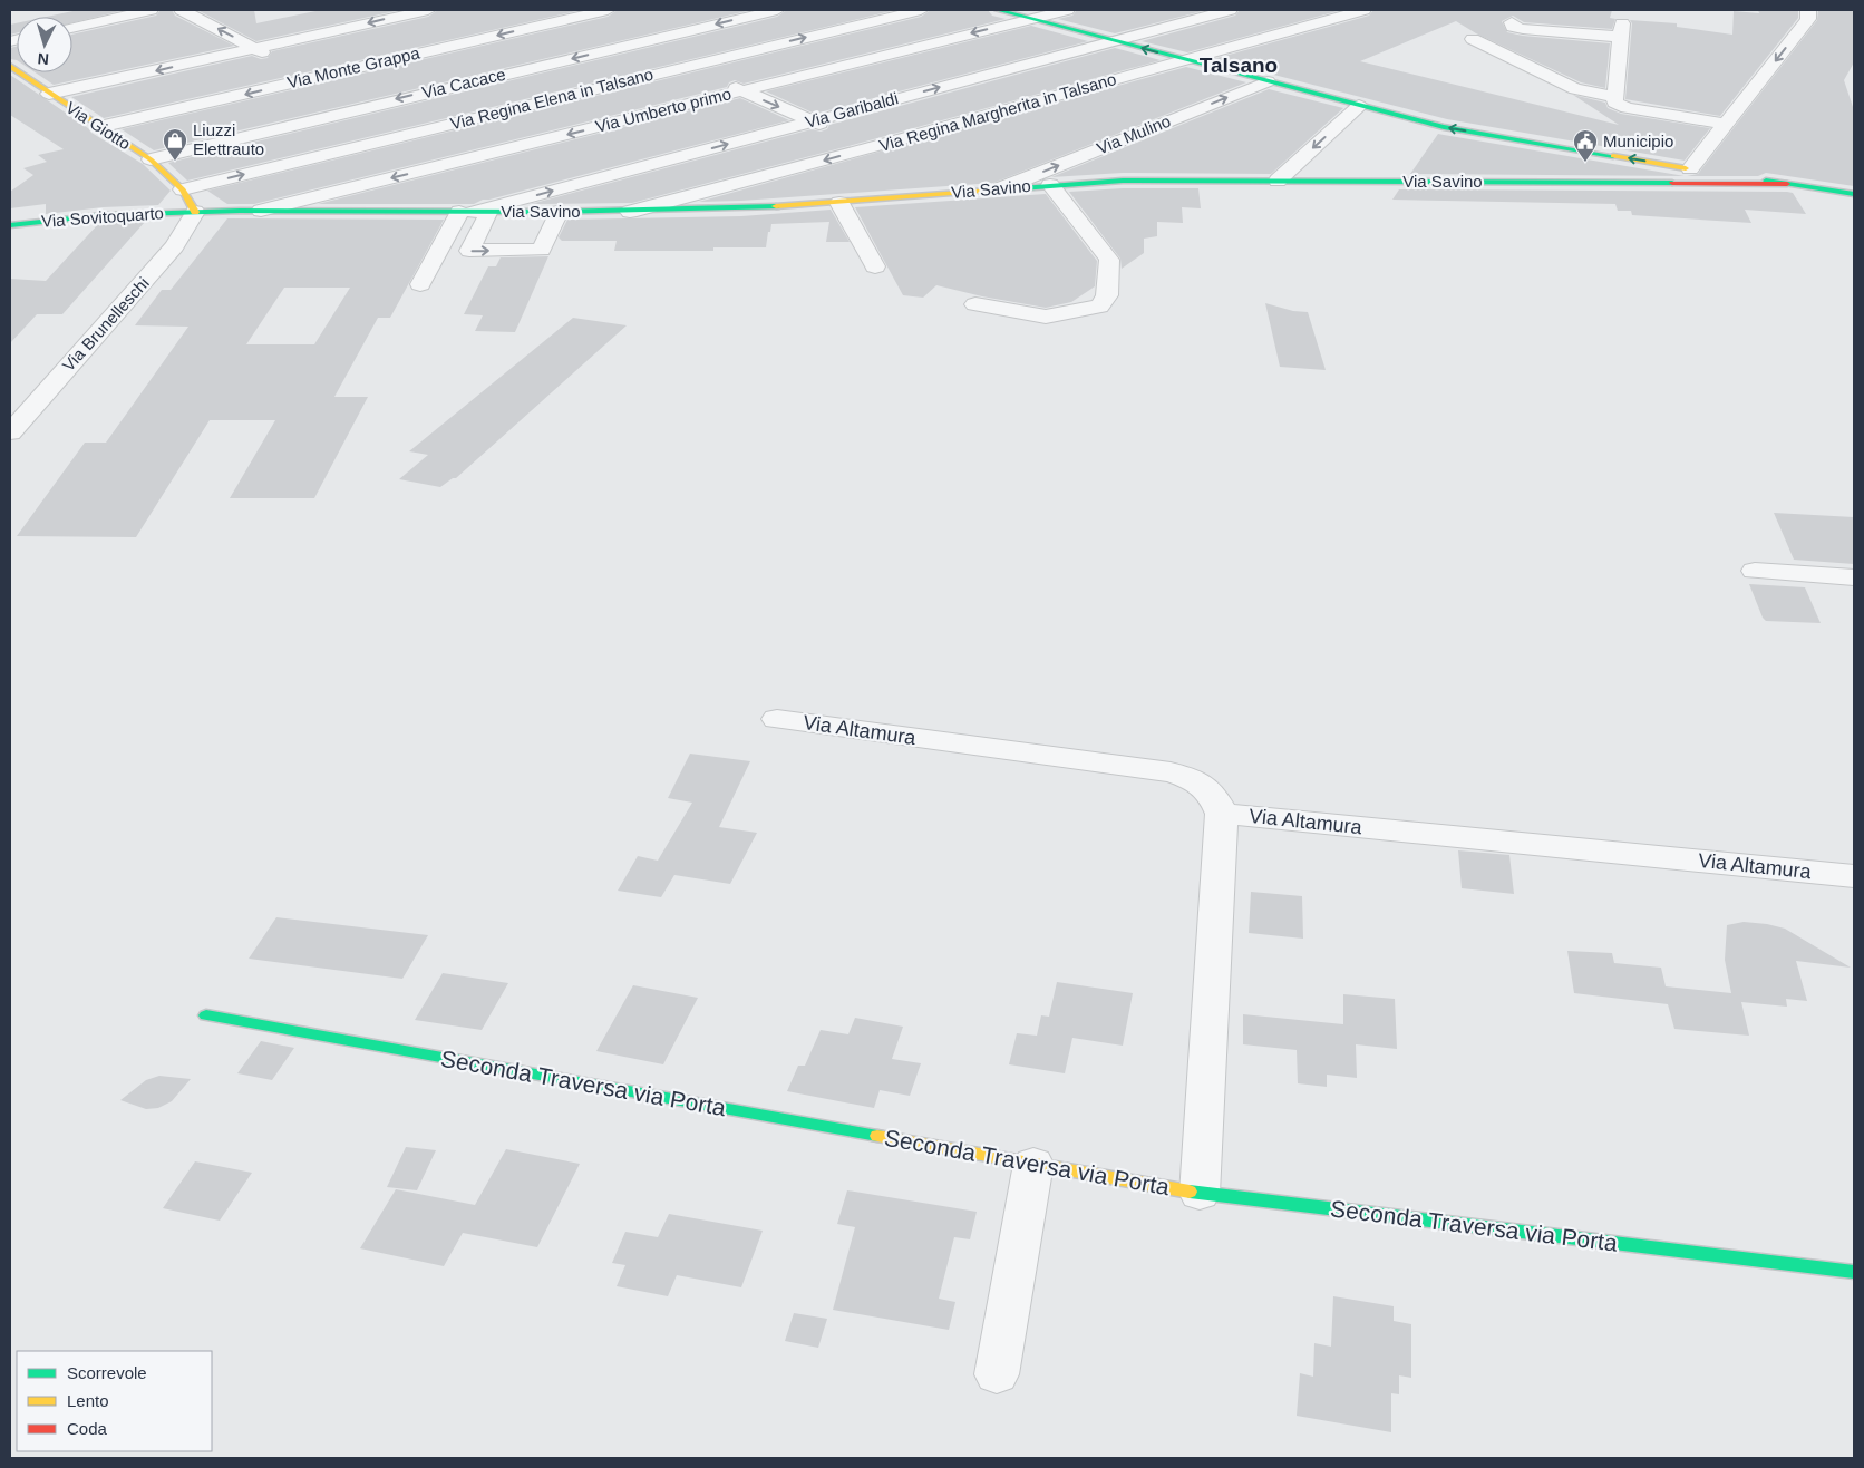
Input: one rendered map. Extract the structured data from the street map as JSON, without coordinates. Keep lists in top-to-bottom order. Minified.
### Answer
{"streets":{"street":["Via Monte Grappa","Via Cacace","Via Regina Elena in Talsano","Via Umberto primo","Via Garibaldi","Via Regina Margherita in Talsano","Via Giotto","Via Mulino","Via Savino","Via Sovitoquarto","Via Brunelleschi","Via Altamura","Seconda Traversa via Porta"]},"crossings":[["Via Monte Grappa","Via Giotto"],["Via Cacace","Via Giotto"],["Via Regina Elena in Talsano","Via Giotto"],["Via Umberto primo","Via Savino"],["Via Garibaldi","Via Savino"],["Via Regina Margherita in Talsano","Via Savino"],["Via Giotto","Via Savino"],["Via Giotto","Via Sovitoquarto"],["Via Giotto","Via Brunelleschi"],["Via Mulino","Via Savino"],["Via Savino","Via Sovitoquarto"],["Via Savino","Via Brunelleschi"],["Via Sovitoquarto","Via Brunelleschi"]],"one_way":["Via Cacace","Via Umberto primo","Via Garibaldi","Via Mulino"],"districts":["Talsano"],"places":{"shop":["Liuzzi Elettrauto"],"public building":["Municipio"]},"legend":["Scorrevole","Lento","Coda"],"north":"bottom"}
